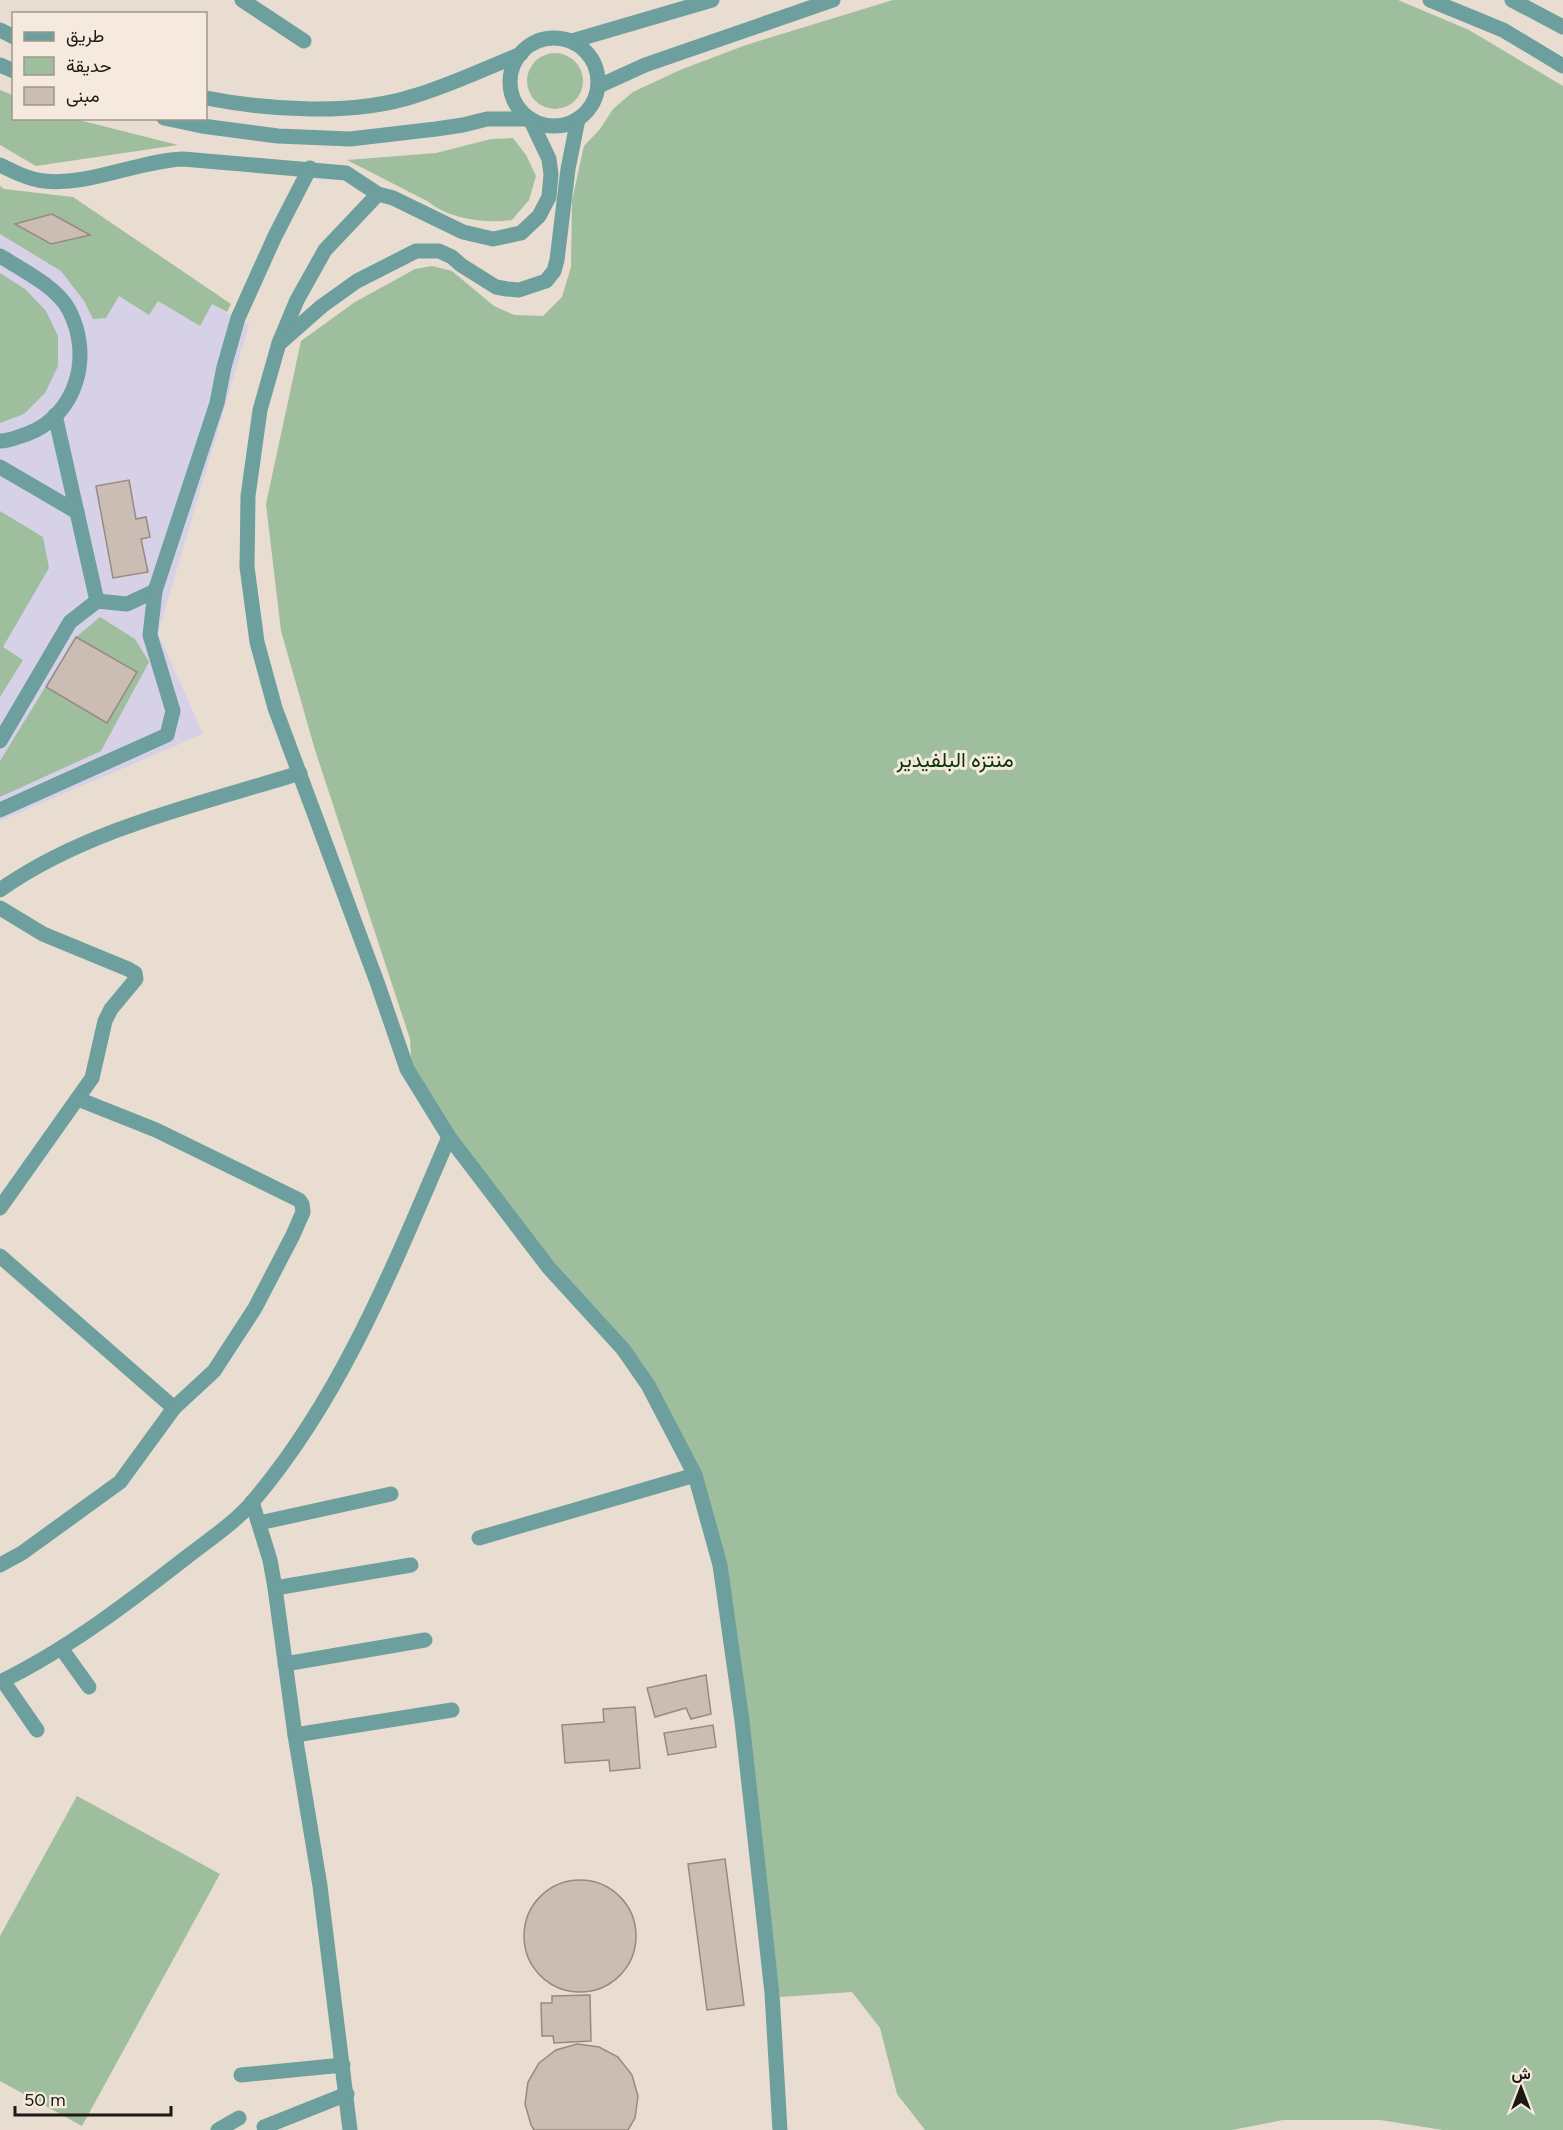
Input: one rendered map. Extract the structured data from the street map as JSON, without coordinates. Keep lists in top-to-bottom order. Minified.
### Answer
{"parks":["منتزه البلفيدير"],"legend":["طريق","حديقة","مبنى"],"scale_bar":"50 m","north":"top"}
